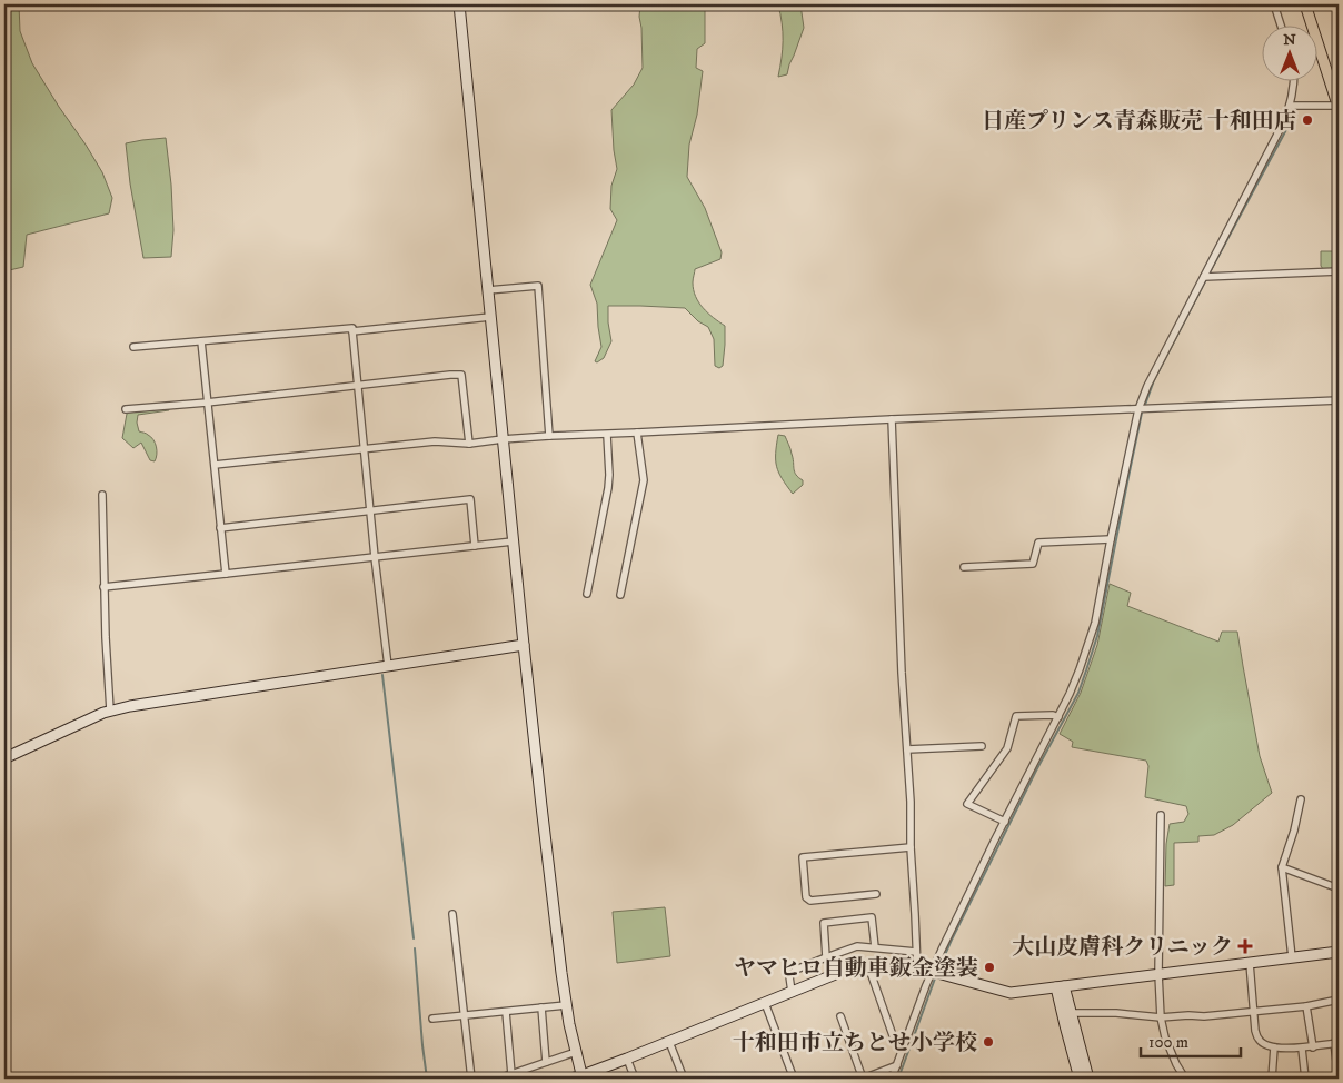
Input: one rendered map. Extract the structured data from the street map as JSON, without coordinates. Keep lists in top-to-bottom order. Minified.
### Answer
{"places":{"other":["日産プリンス青森販売 十和田店","ヤマヒロ自動車鈑金塗装","十和田市立ちとせ小学校"],"health":["大山皮膚科クリニック"]},"scale_bar":"100 m","north":"top"}
